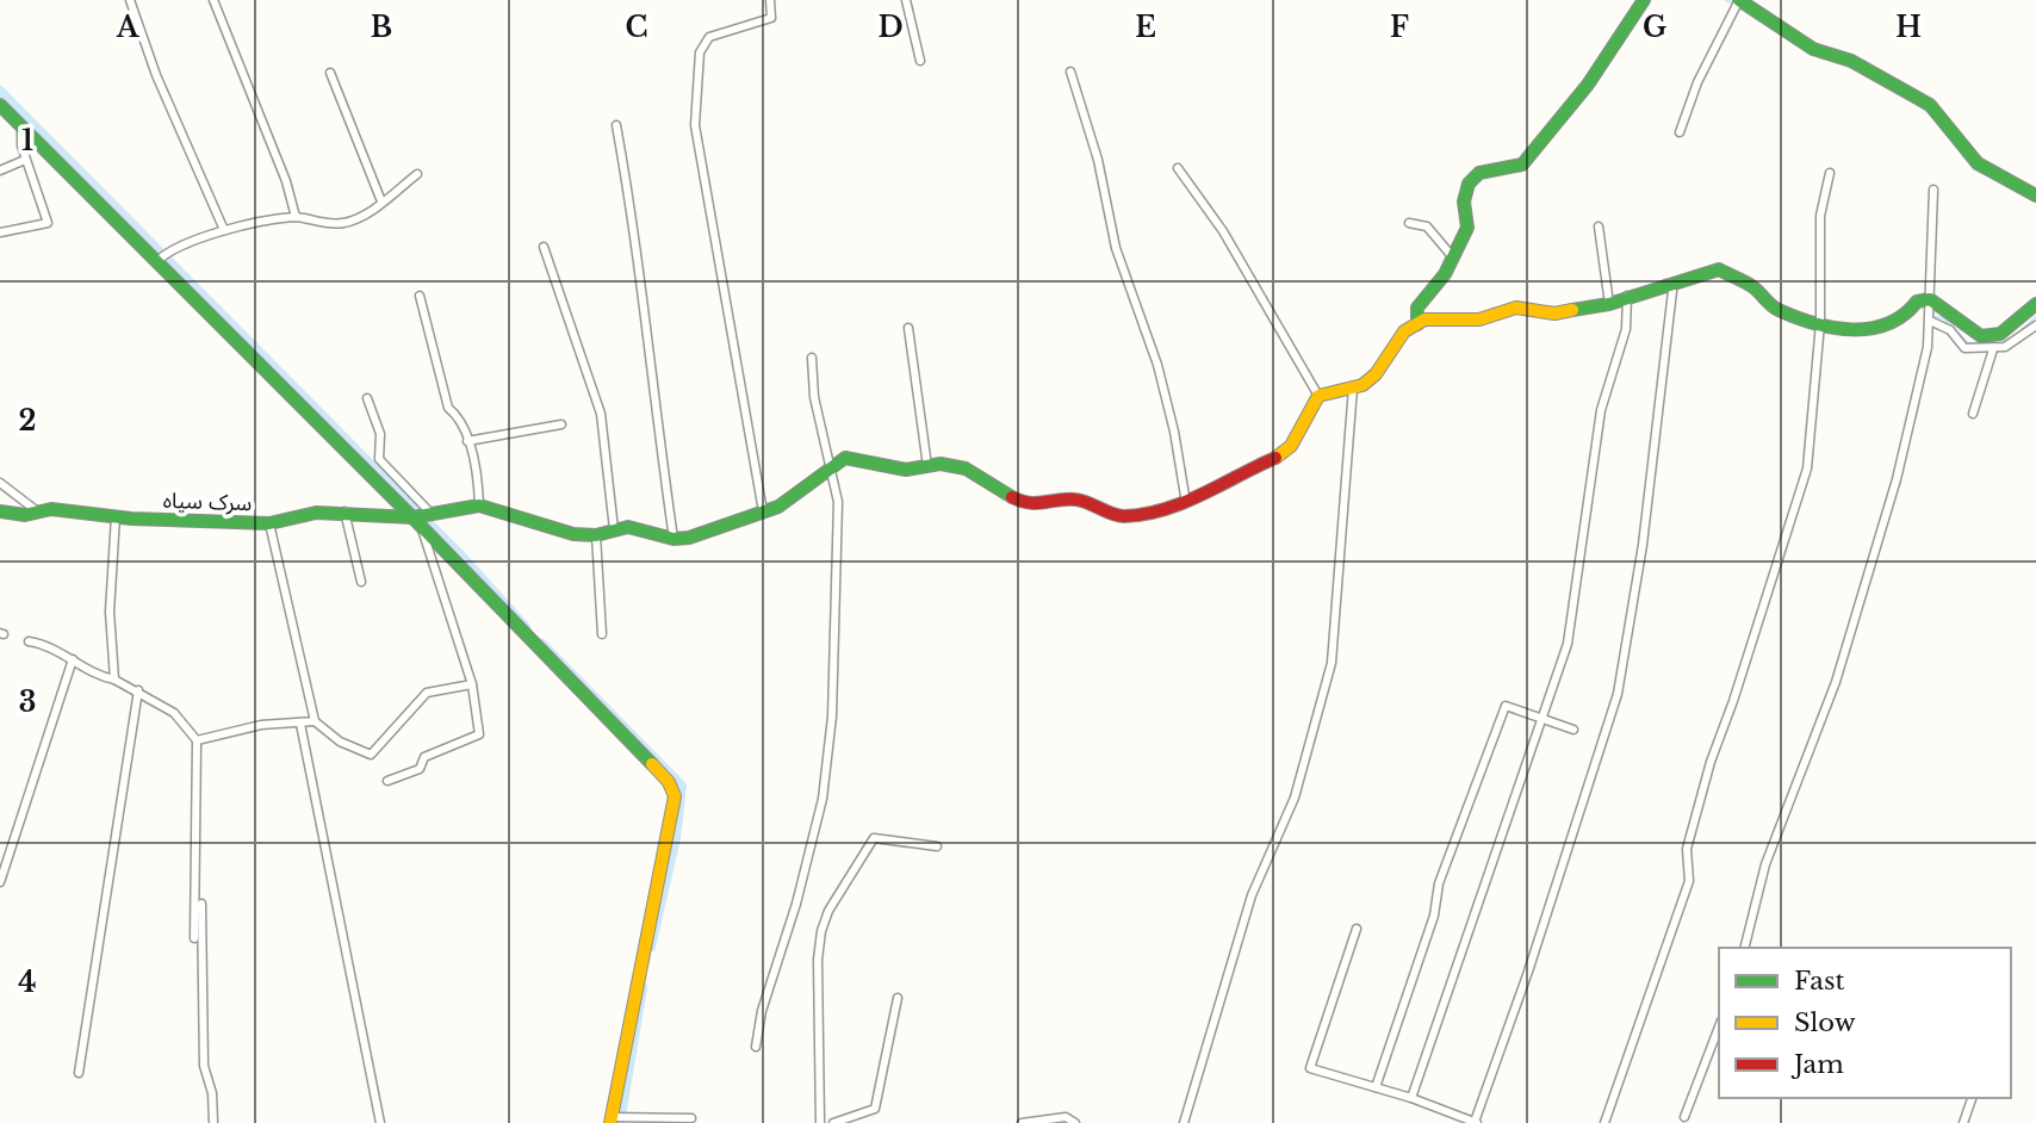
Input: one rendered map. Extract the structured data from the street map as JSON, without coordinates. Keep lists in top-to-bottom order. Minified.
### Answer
{"streets":{"street":["سرک سیاه"]},"legend":["Fast","Slow","Jam"],"grid":{"columns":["A","B","C","D","E","F","G","H"],"rows":["1","2","3","4"]}}
